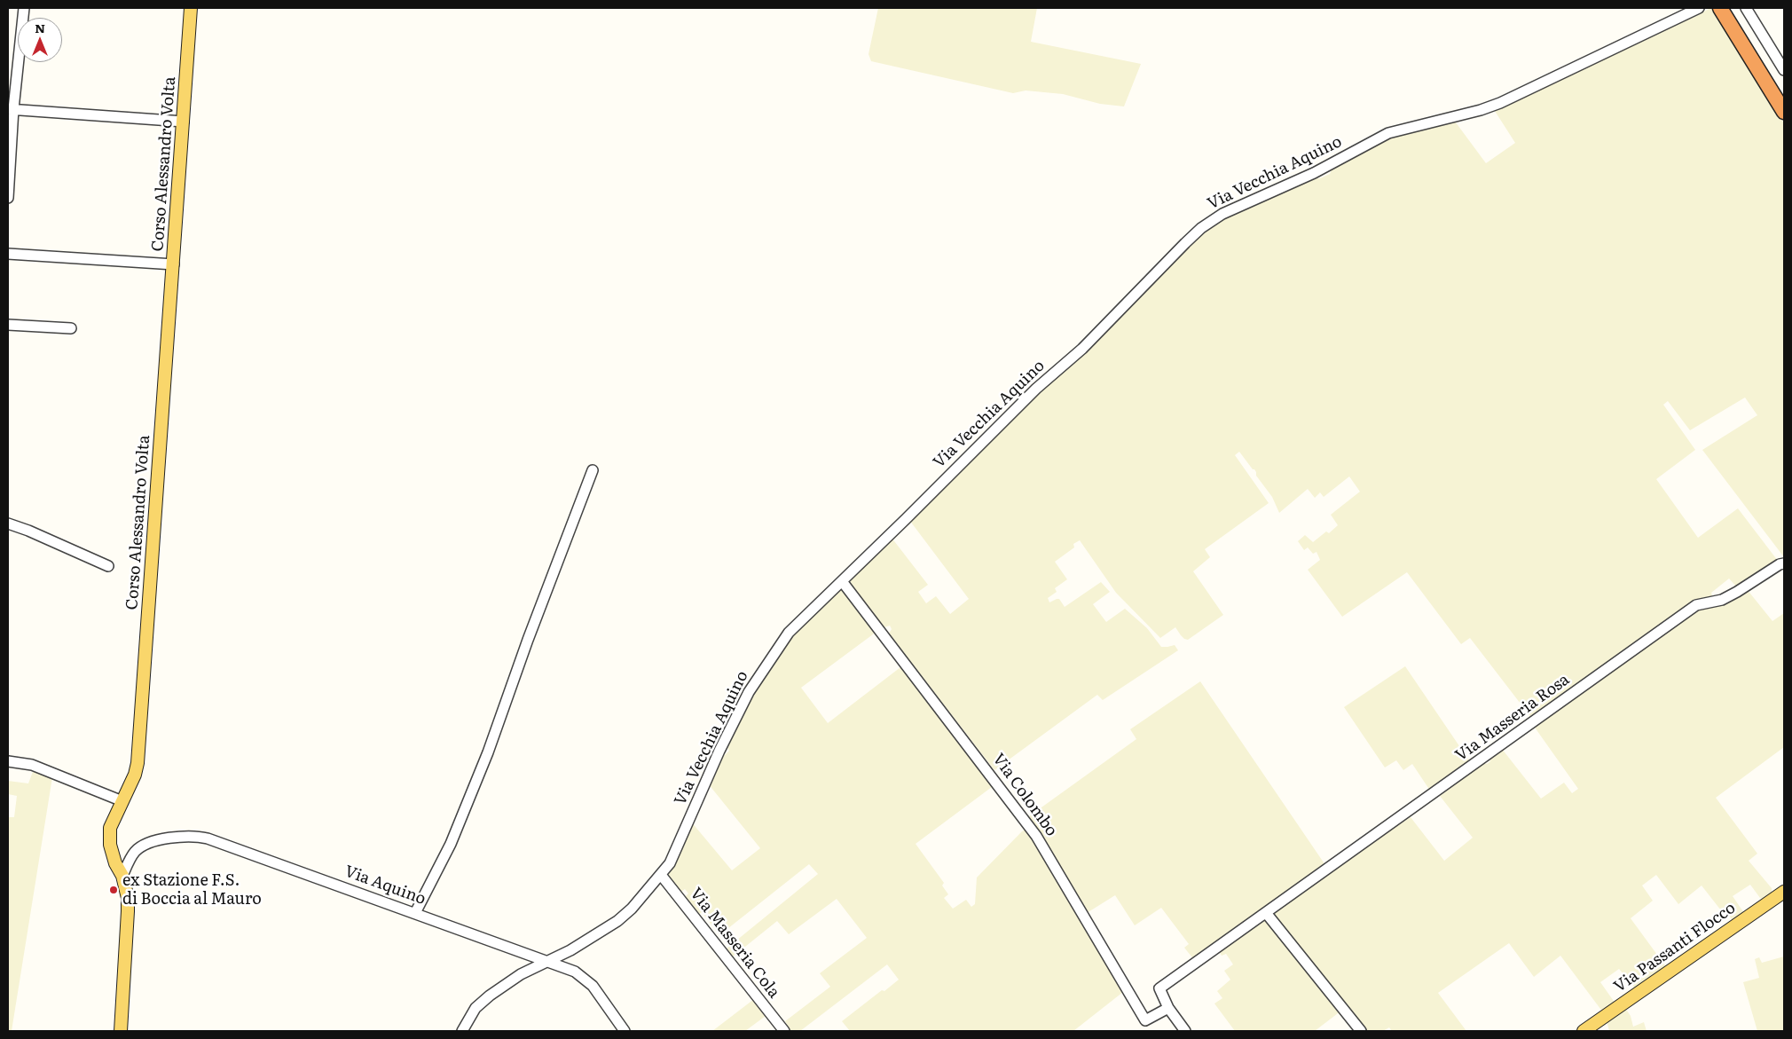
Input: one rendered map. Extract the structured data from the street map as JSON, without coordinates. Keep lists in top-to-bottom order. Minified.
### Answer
{"streets":{"main road":["Corso Alessandro Volta","Via Passanti Flocco"],"street":["Via Vecchia Aquino","Via Masseria Rosa","Via Colombo","Via Aquino","Via Masseria Cola"]},"crossings":[["Corso Alessandro Volta","Via Aquino"],["Via Vecchia Aquino","Via Colombo"],["Via Vecchia Aquino","Via Aquino"],["Via Vecchia Aquino","Via Masseria Cola"],["Via Masseria Rosa","Via Colombo"]],"places":["ex Stazione F.S. di Boccia al Mauro"],"north":"top"}
